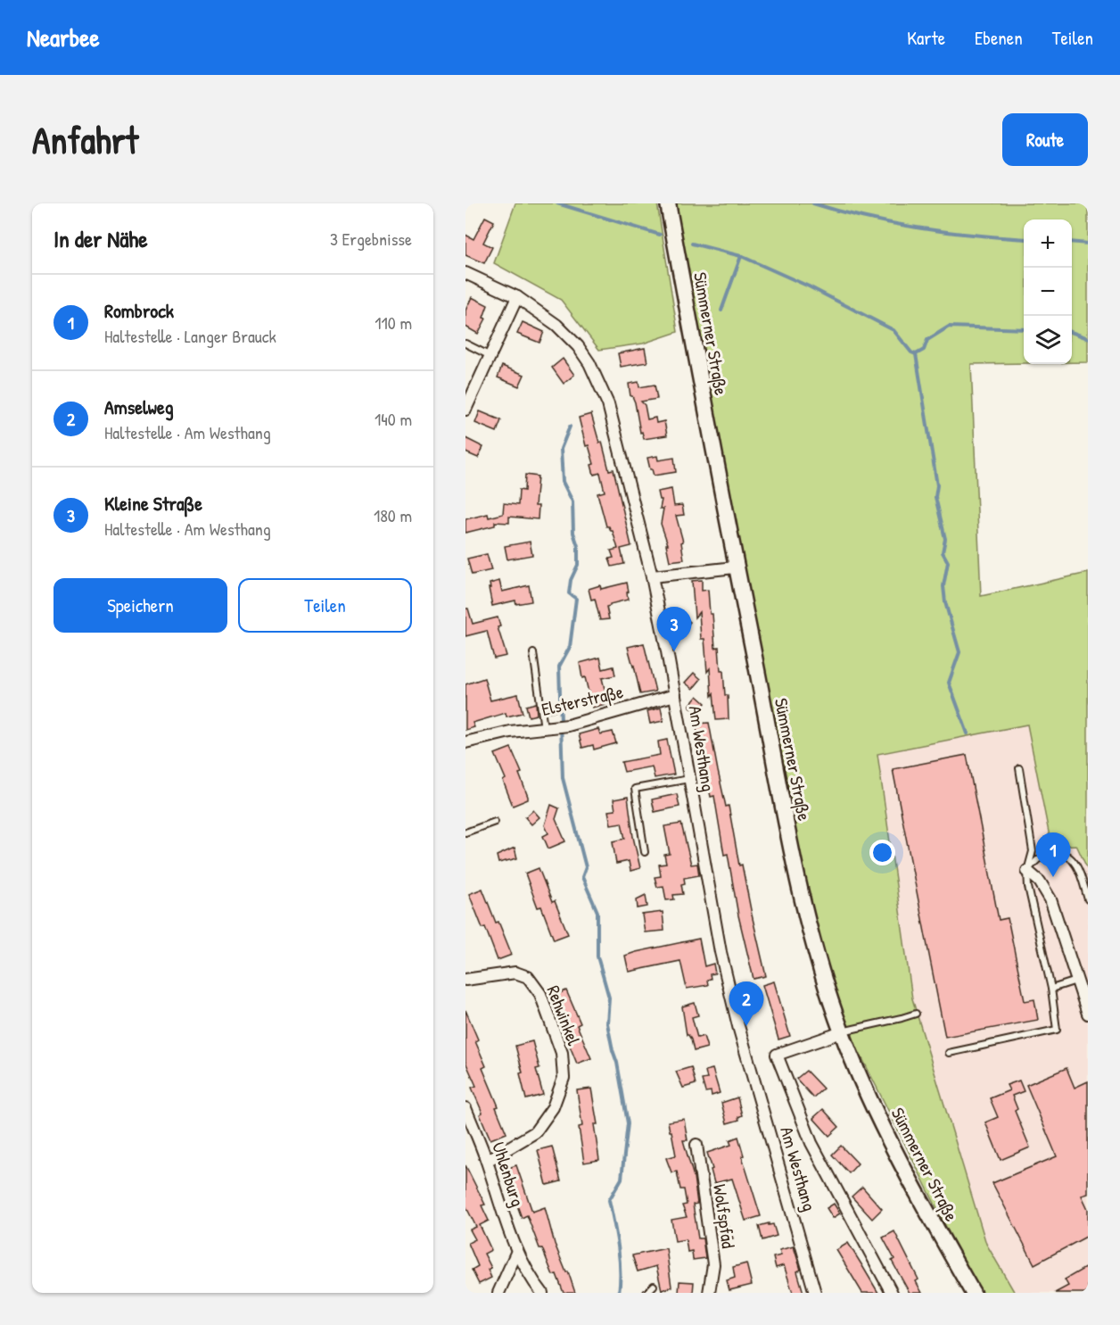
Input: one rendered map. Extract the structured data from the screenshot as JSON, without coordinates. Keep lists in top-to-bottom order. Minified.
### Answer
{"streets":{"main road":["Sümmerner Straße"],"street":["Elsterstraße","Am Westhang","Rehwinkel","Uhlenburg","Wolfspfad"]},"crossings":[["Elsterstraße","Am Westhang"],["Rehwinkel","Uhlenburg"]],"page":{"header":"Nearbee","nav":["Karte","Ebenen","Teilen"],"buttons":["Route",["Speichern","Teilen"]],"title":"Anfahrt","heading":["In der Nähe","3 Ergebnisse"],"map_buttons":["+","−"],"list":[{"mark":"1","name":"Rombrock","note":"Haltestelle · Langer Brauck","value":"110 m"},{"mark":"2","name":"Amselweg","note":"Haltestelle · Am Westhang","value":"140 m"},{"mark":"3","name":"Kleine Straße","note":"Haltestelle · Am Westhang","value":"180 m"}],"pins":["3","1","2"]}}
